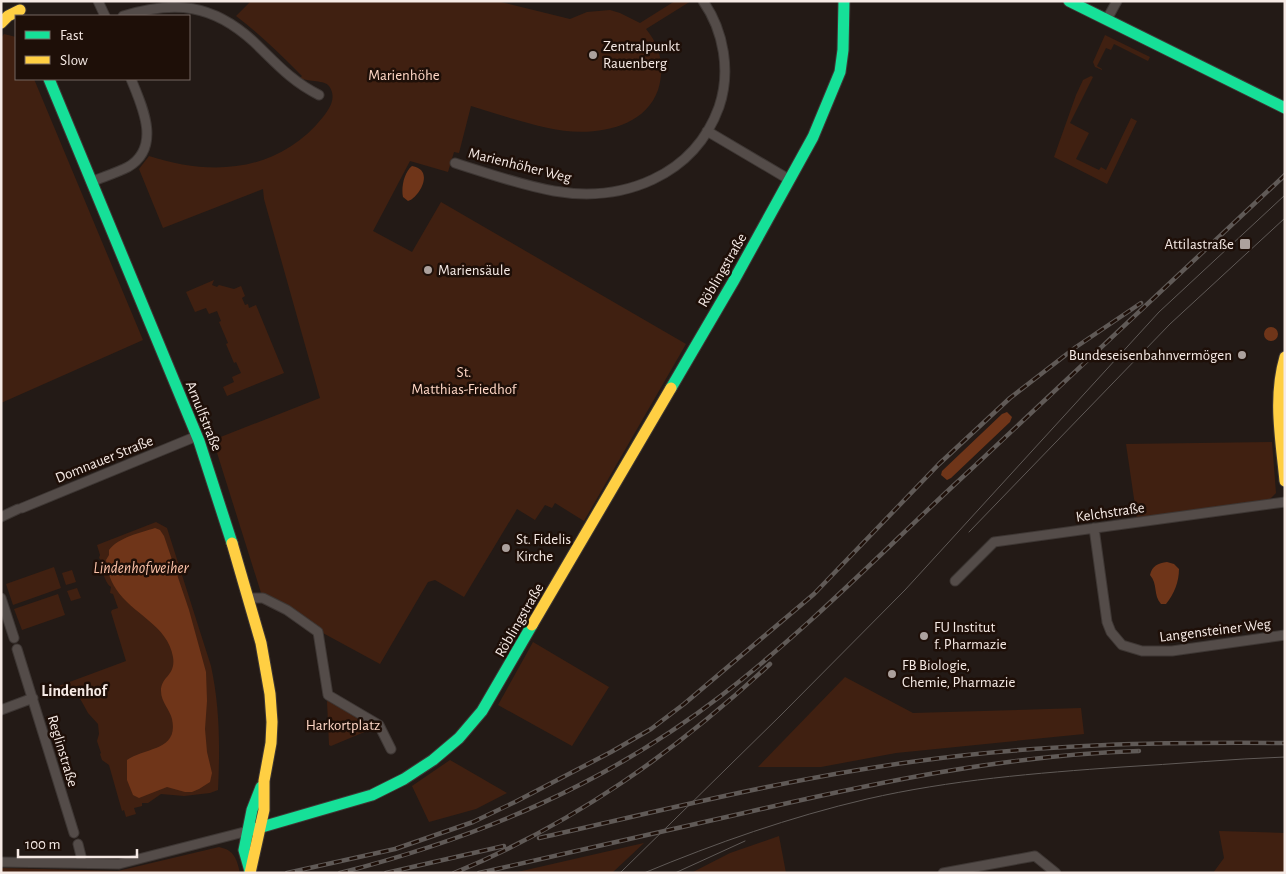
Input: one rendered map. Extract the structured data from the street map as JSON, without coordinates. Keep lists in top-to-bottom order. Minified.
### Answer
{"streets":{"main road":["Röblingstraße","Arnulfstraße"],"street":["Marienhöher Weg","Domnauer Straße","Kelchstraße","Langensteiner Weg","Reglinstraße"]},"crossings":[["Röblingstraße","Arnulfstraße"],["Arnulfstraße","Domnauer Straße"],["Kelchstraße","Langensteiner Weg"]],"districts":["Lindenhof"],"water":["Lindenhofweiher"],"parks":["Marienhöhe","St. Matthias-Friedhof","Harkortplatz"],"places":{"other":["Zentralpunkt Rauenberg","Mariensäule","Bundeseisenbahnvermögen","St. Fidelis Kirche","FU Institut f. Pharmazie","FB Biologie, Chemie, Pharmazie"],"transit":["Attilastraße"]},"legend":["Fast","Slow"],"scale_bar":"100 m"}
